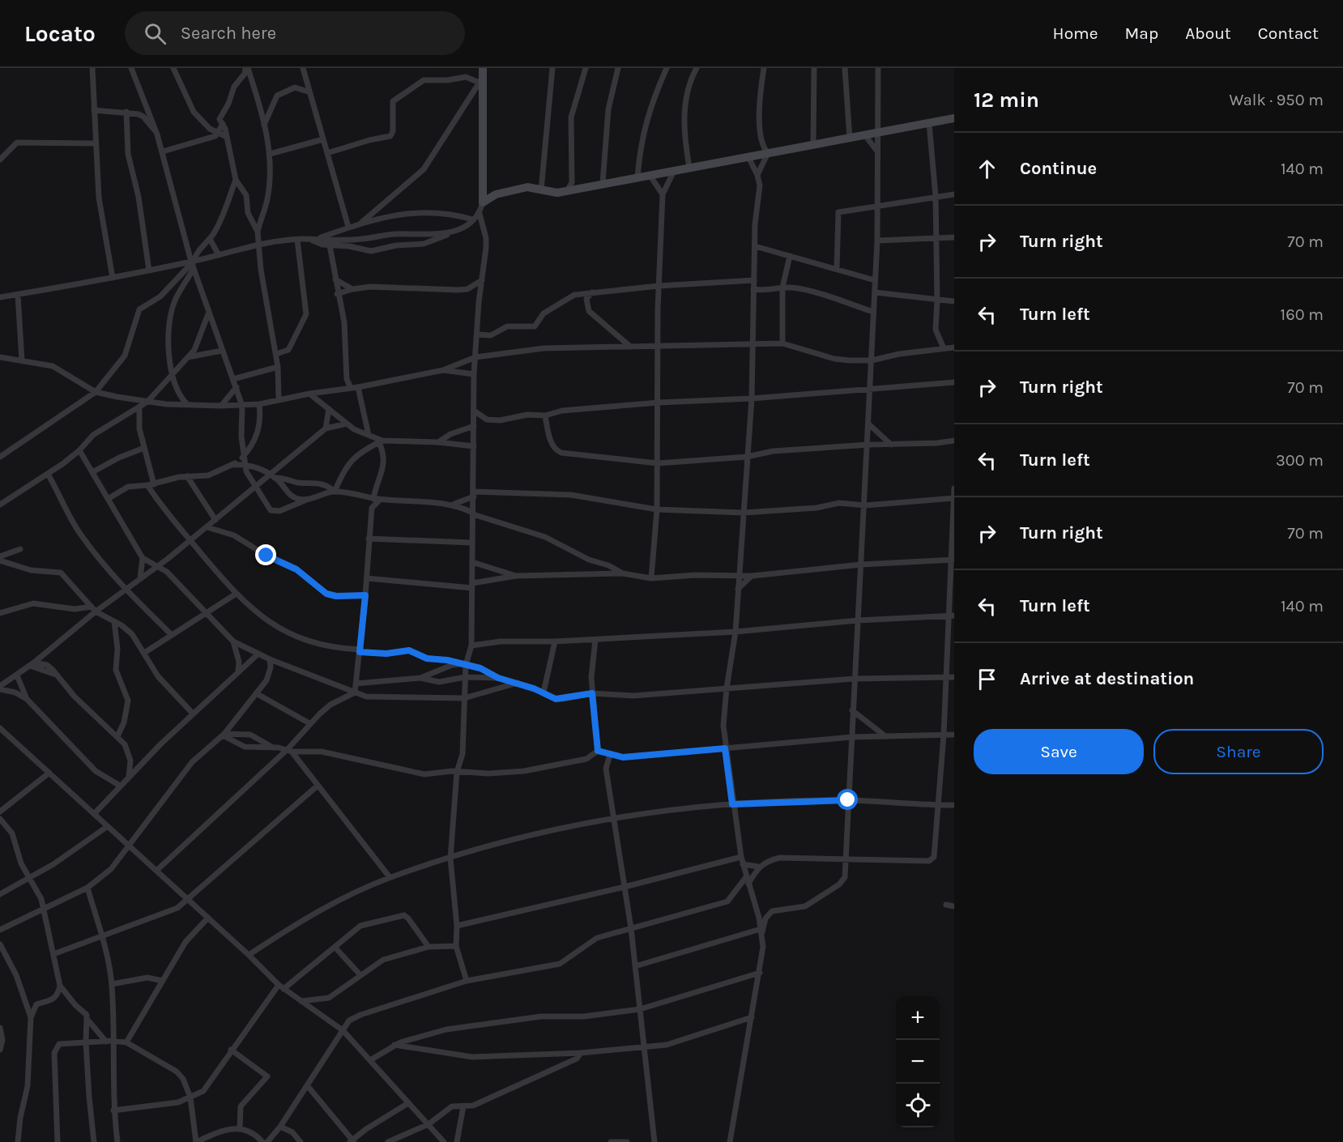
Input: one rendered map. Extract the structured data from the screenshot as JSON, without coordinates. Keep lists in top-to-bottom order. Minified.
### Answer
{"page":{"header":"Locato","search":"Search here","nav":["Home","Map","About","Contact"],"heading":["12 min","Walk · 950 m"],"list":[["Continue","140 m"],["Turn right","70 m"],["Turn left","160 m"],["Turn right","70 m"],["Turn left","300 m"],["Turn right","70 m"],["Turn left","140 m"],"Arrive at destination"],"buttons":["Save","Share"],"map_buttons":["+","−"]}}
